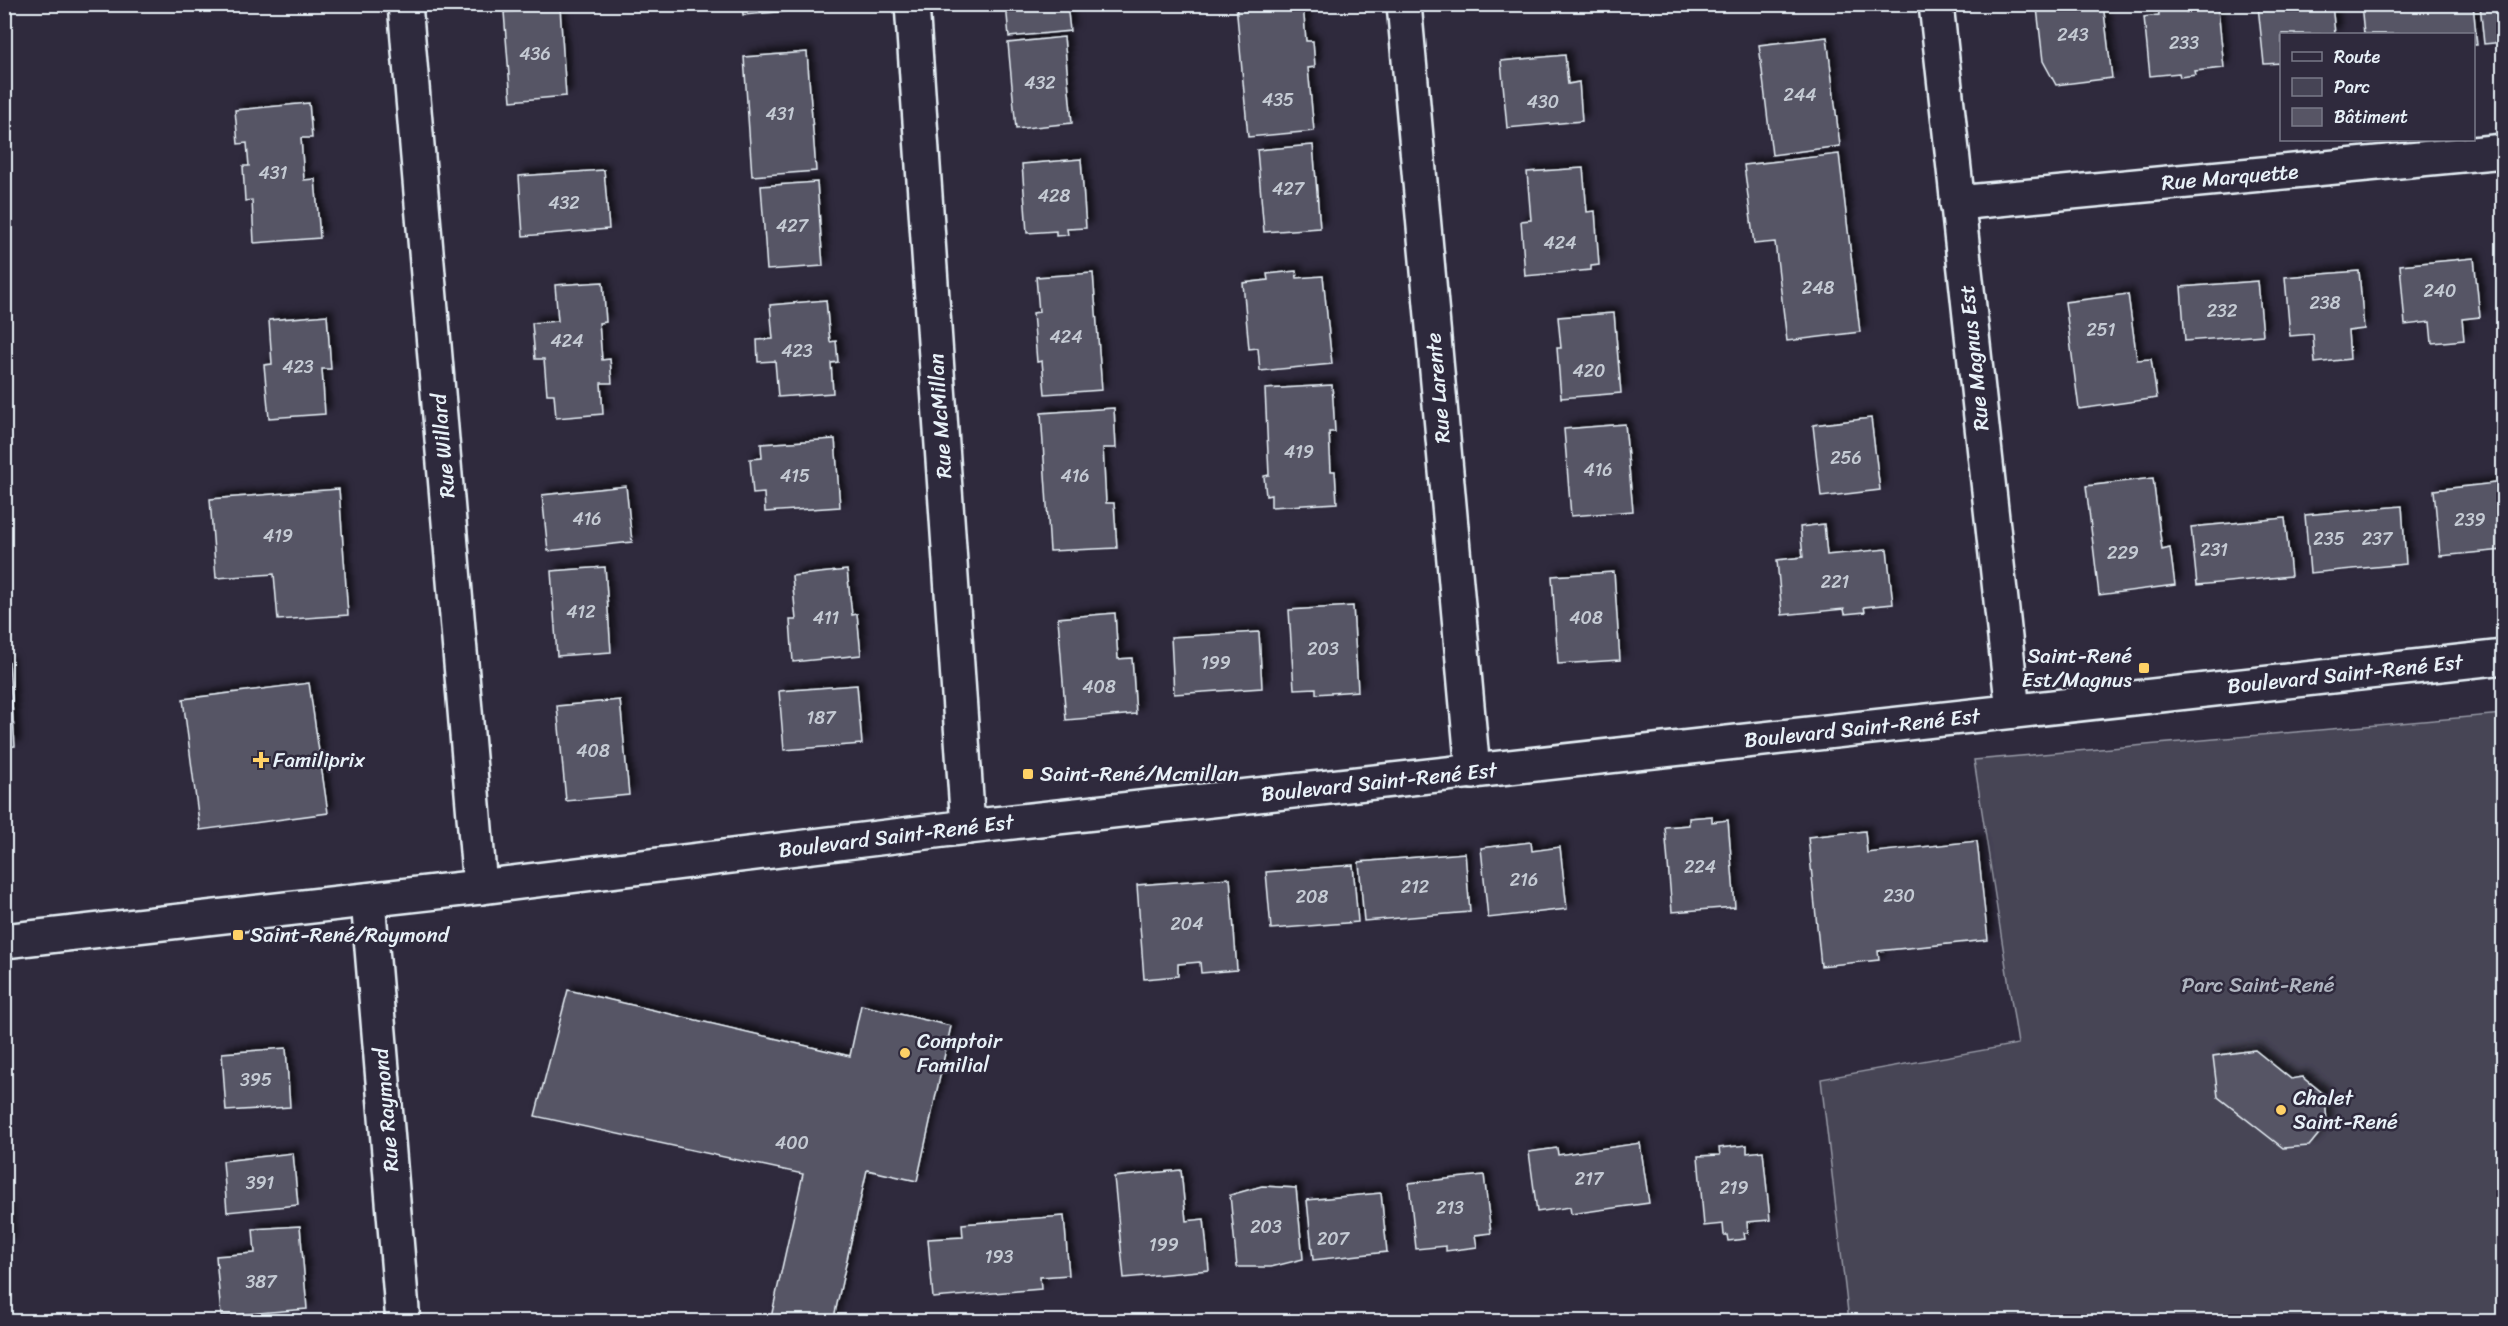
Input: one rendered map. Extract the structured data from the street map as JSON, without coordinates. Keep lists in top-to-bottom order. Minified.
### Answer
{"streets":{"street":["Rue Marquette","Rue Magnus Est","Rue Larente","Rue McMillan","Rue Willard","Boulevard Saint-René Est","Rue Raymond"]},"crossings":[["Rue Marquette","Rue Magnus Est"],["Rue Magnus Est","Boulevard Saint-René Est"],["Rue Larente","Boulevard Saint-René Est"],["Rue McMillan","Boulevard Saint-René Est"],["Rue Willard","Boulevard Saint-René Est"],["Boulevard Saint-René Est","Rue Raymond"]],"parks":["Parc Saint-René"],"places":{"transit":["Saint-René Est/Magnus","Saint-René/Mcmillan","Saint-René/Raymond"],"health":["Familiprix"],"other":["Comptoir Familial","Chalet Saint-René"]},"house_numbers":["243","233","436","432","244","435","430","431","431","427","428","432","427","424","248","240","238","232","251","424","424","423","423","420","419","256","416","415","416","416","239","419","235","237","231","229","221","412","411","408","203","199","408","187","408","224","216","212","230","208","204","395","400","217","391","219","213","203","207","199","193","387"],"legend":["Route","Parc","Bâtiment"]}
